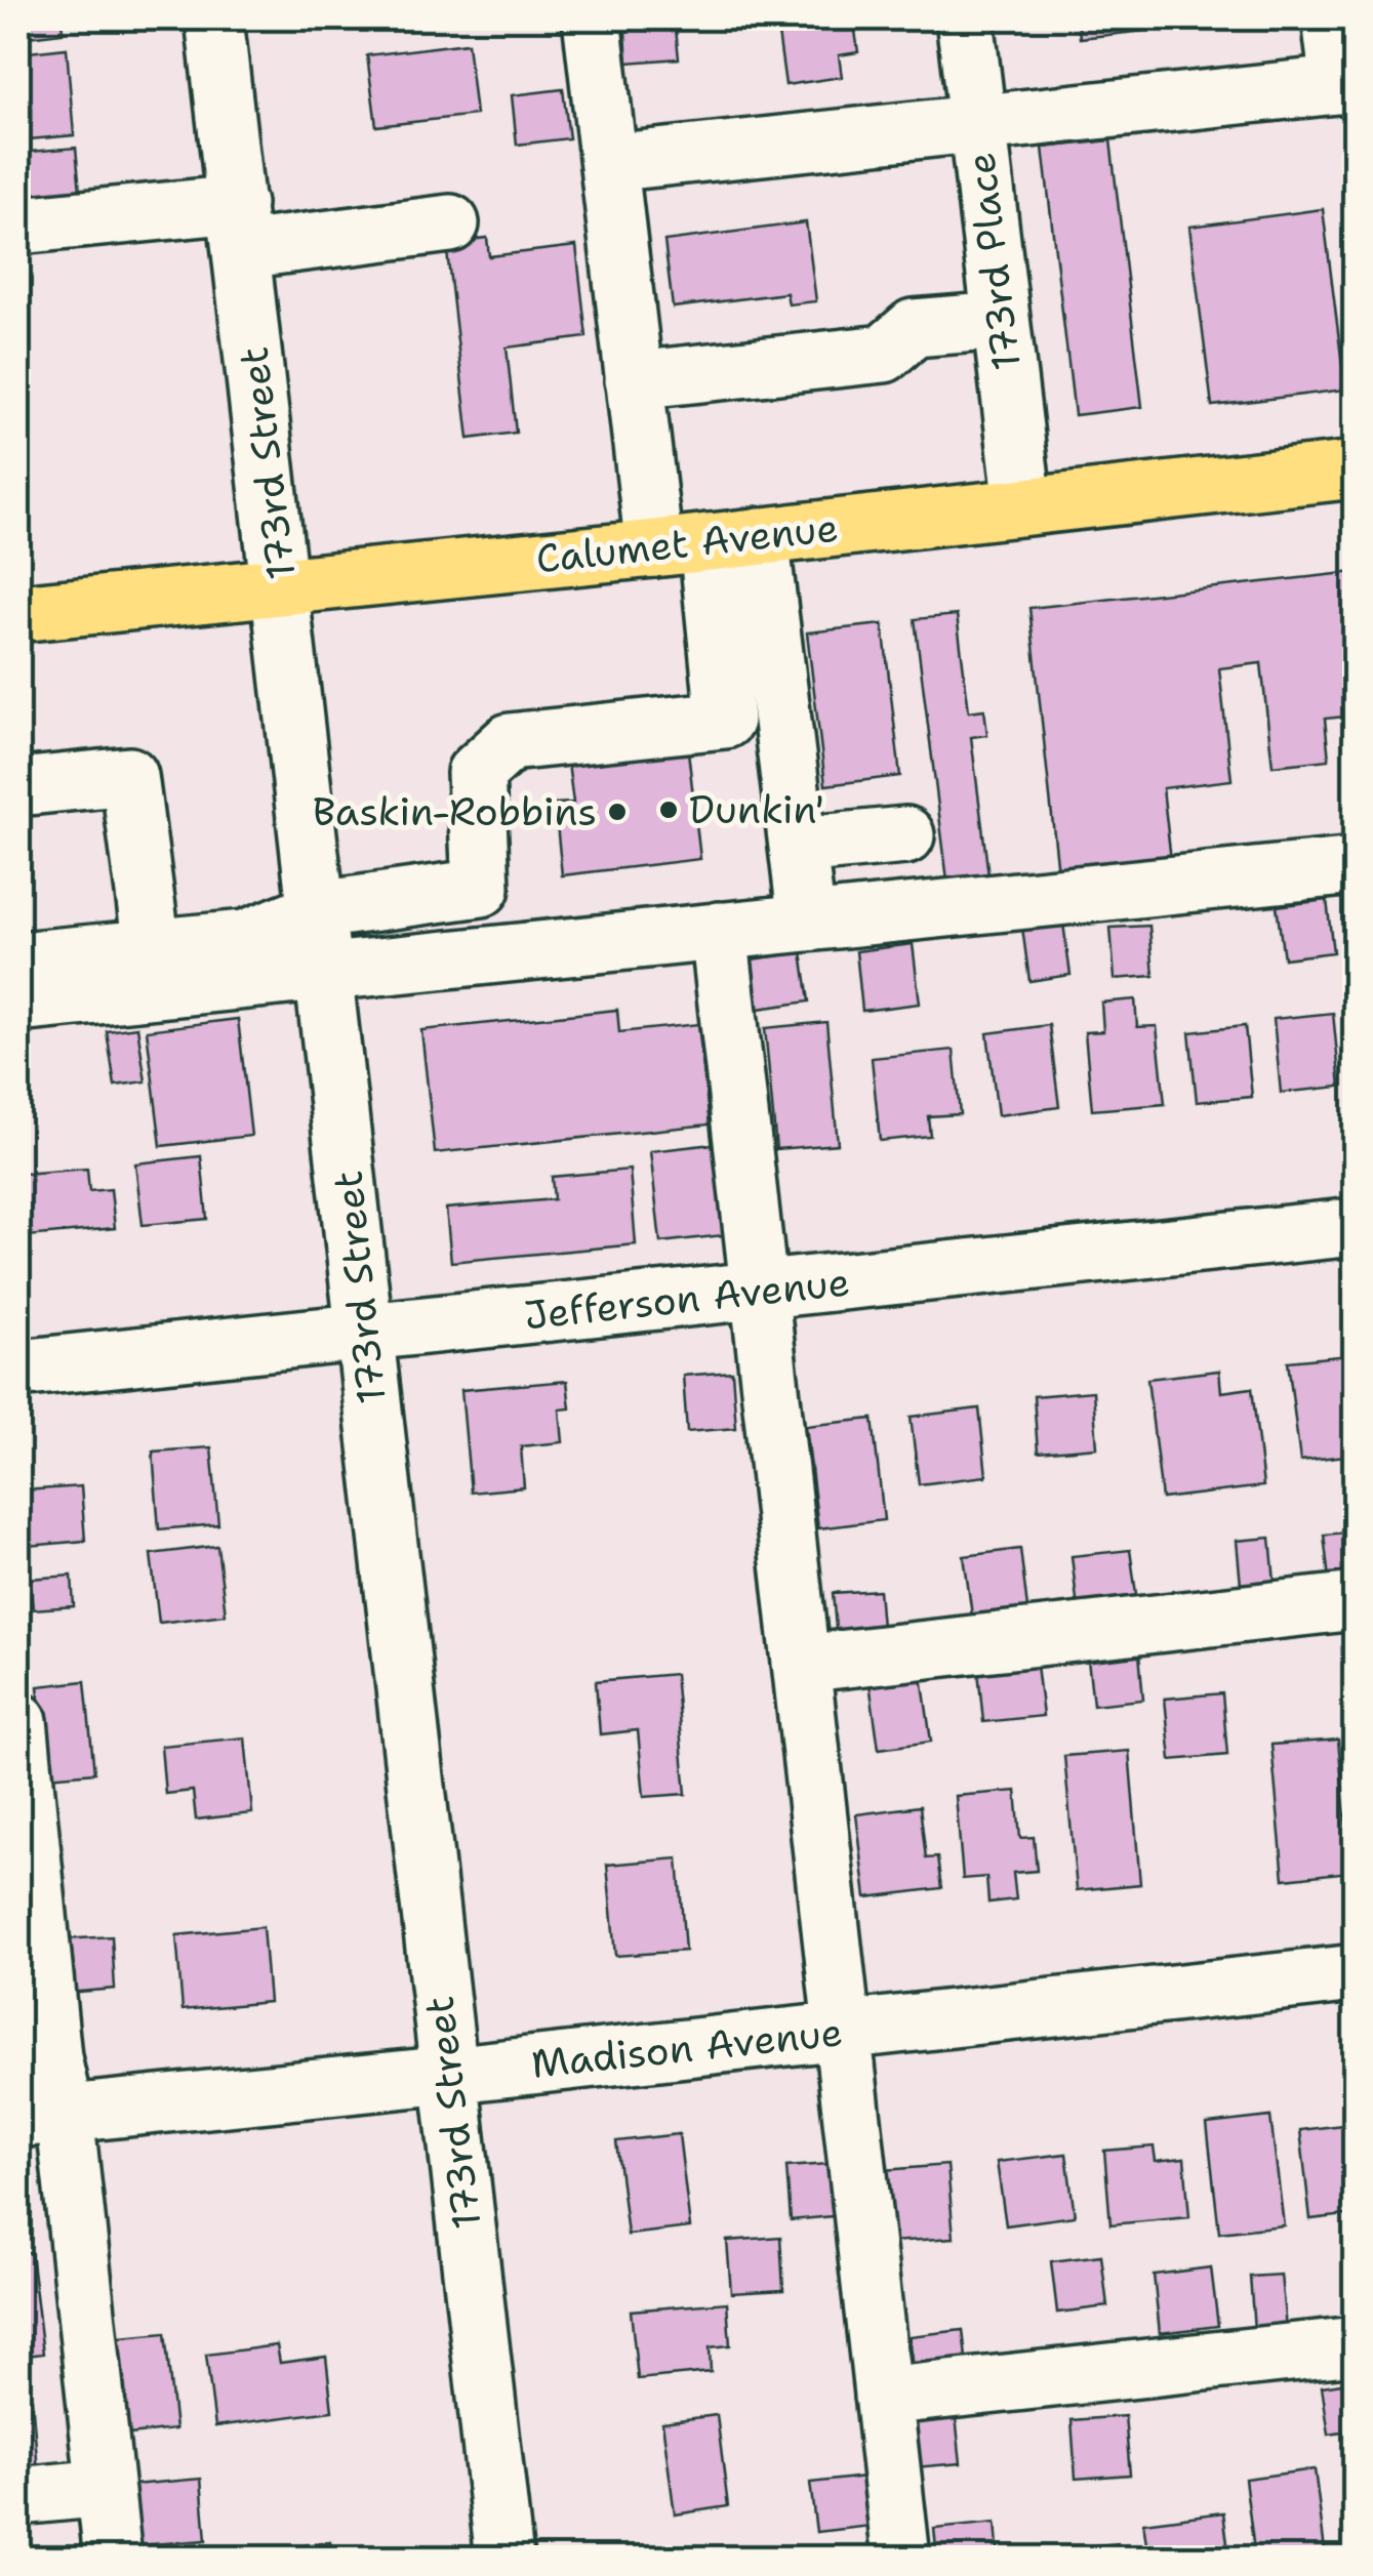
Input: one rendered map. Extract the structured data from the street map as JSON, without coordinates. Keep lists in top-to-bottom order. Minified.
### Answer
{"streets":{"main road":["Calumet Avenue"],"street":["173rd Place","173rd Street","Jefferson Avenue","Madison Avenue"]},"crossings":[["173rd Place","Calumet Avenue"],["173rd Street","Calumet Avenue"],["173rd Street","Jefferson Avenue"],["173rd Street","Madison Avenue"]],"places":["Dunkin'","Baskin-Robbins"]}
